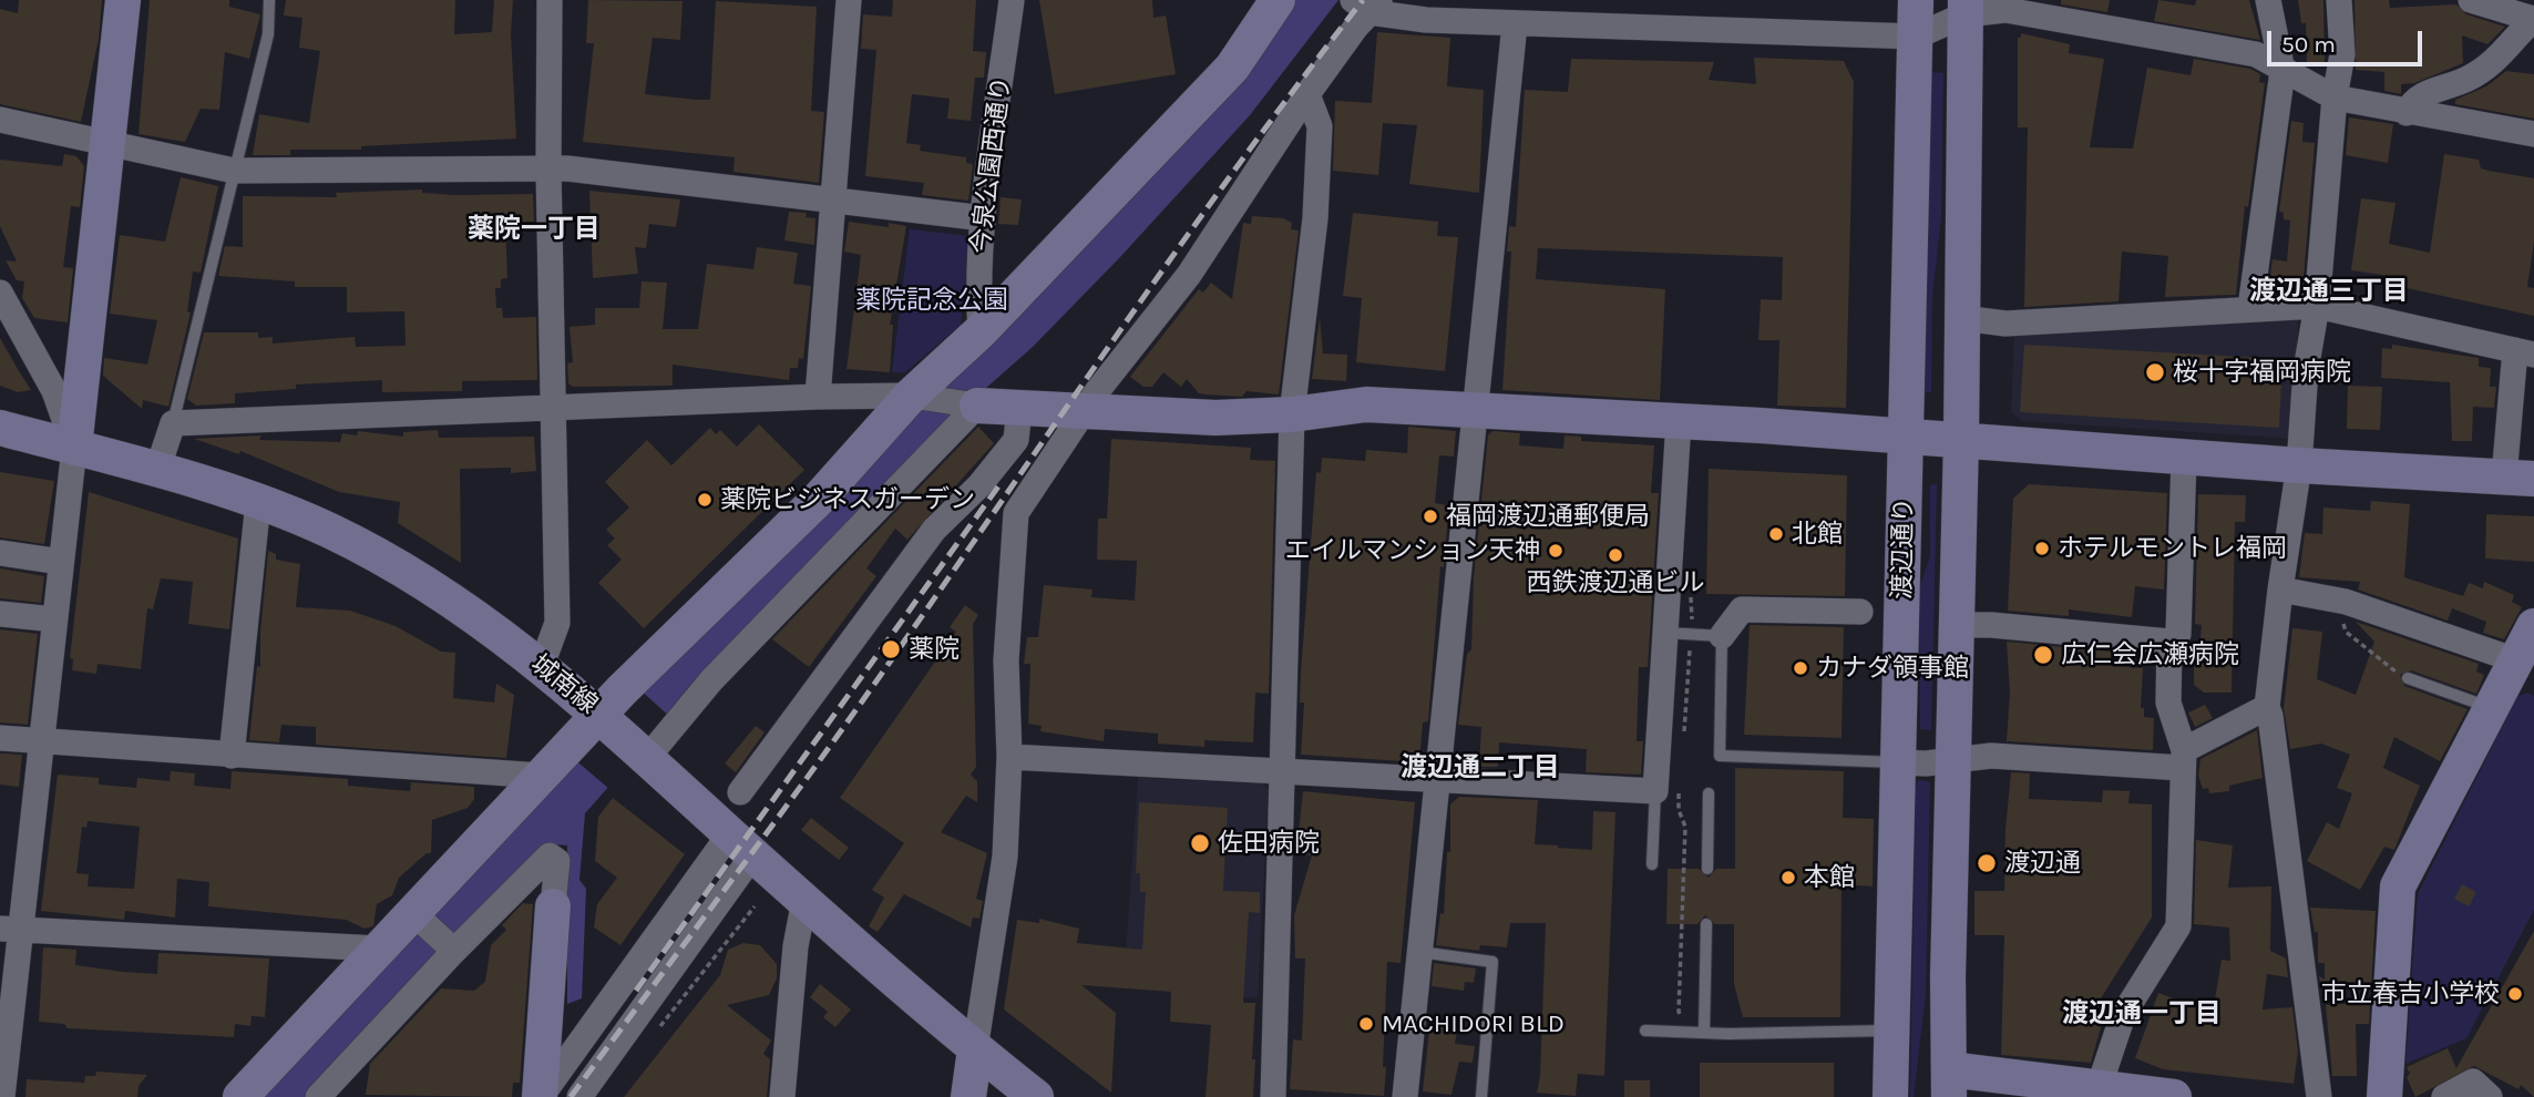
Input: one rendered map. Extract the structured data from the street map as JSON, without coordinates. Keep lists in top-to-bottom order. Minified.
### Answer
{"streets":{"street":["今泉公園西通り","渡辺通り","城南線"]},"districts":["薬院一丁目","渡辺通三丁目","渡辺通二丁目","渡辺通一丁目"],"parks":["薬院記念公園"],"places":["桜十字福岡病院","薬院ビジネスガーデン","福岡渡辺通郵便局","北館","ホテルモントレ福岡","エイルマンション天神","西鉄渡辺通ビル","薬院","広仁会広瀬病院","カナダ領事館","佐田病院","渡辺通","本館","市立春吉小学校","MACHIDORI BLD"],"scale_bar":"50 m"}
